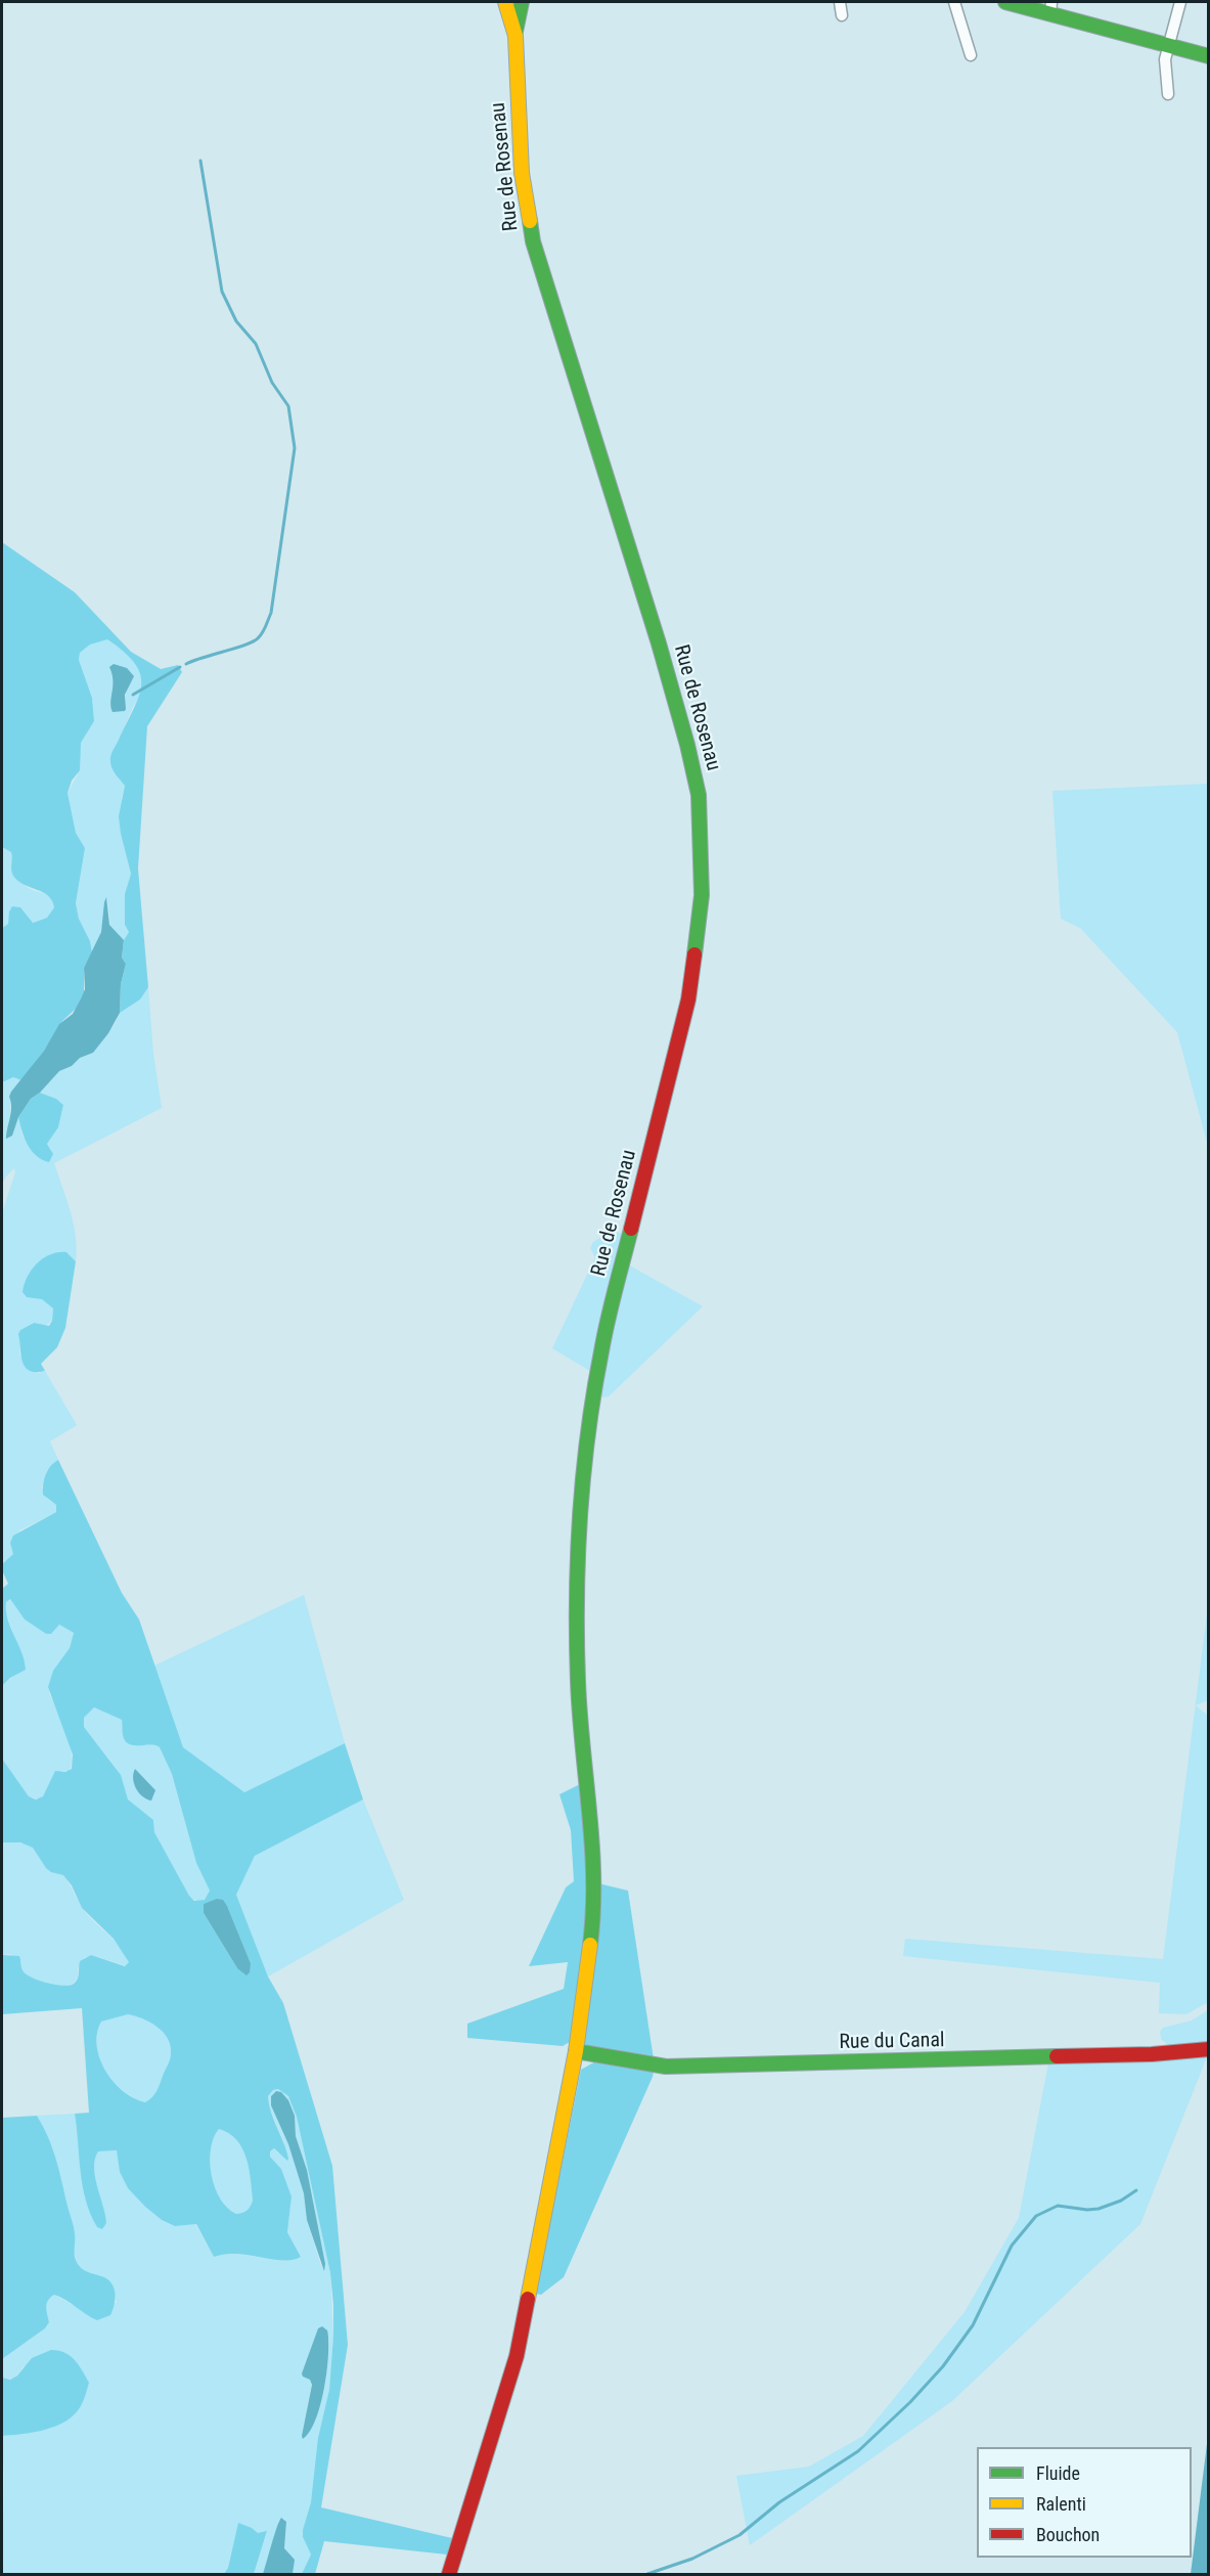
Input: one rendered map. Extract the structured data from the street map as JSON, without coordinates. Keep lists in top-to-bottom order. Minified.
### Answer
{"streets":{"main road":["Rue de Rosenau","Rue du Canal"]},"crossings":[["Rue de Rosenau","Rue du Canal"]],"legend":["Fluide","Ralenti","Bouchon"]}
